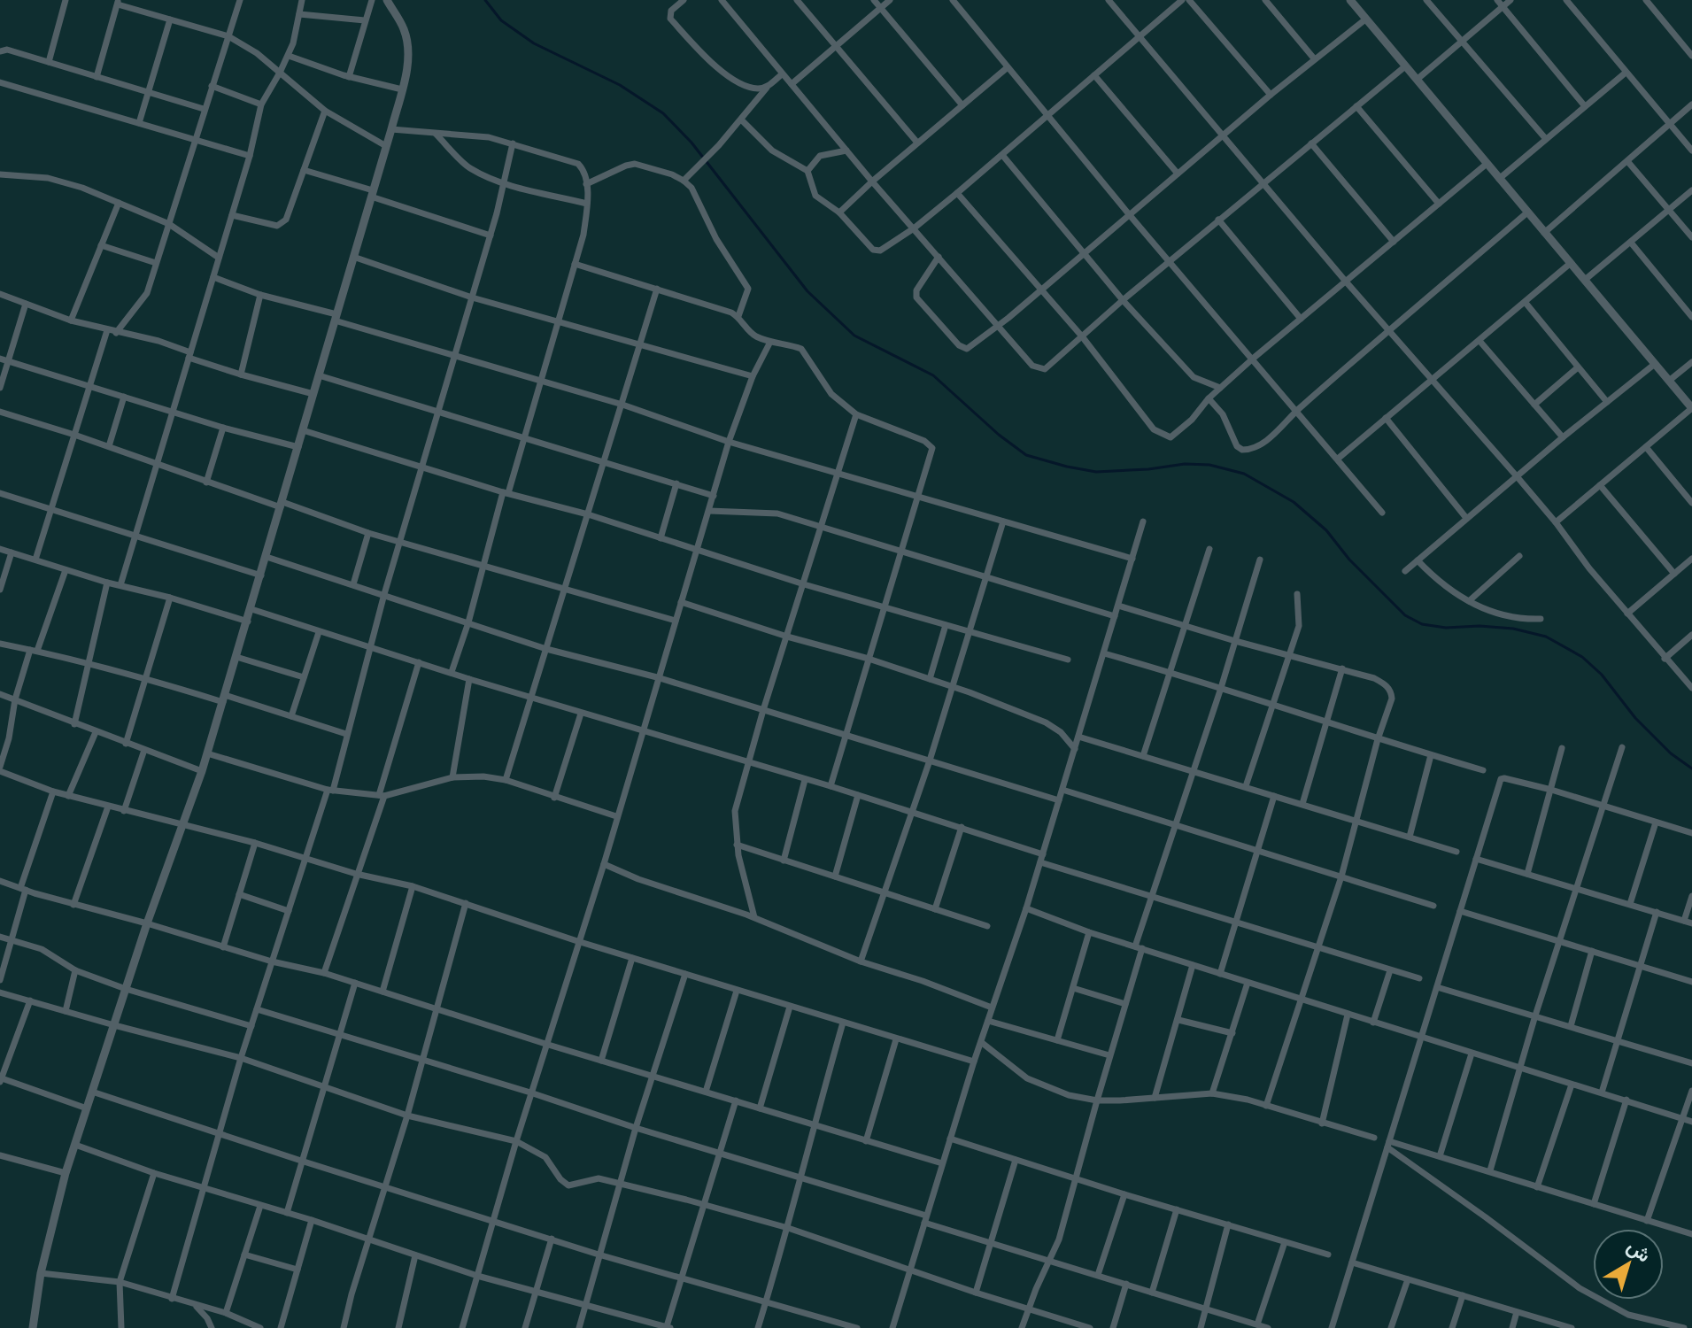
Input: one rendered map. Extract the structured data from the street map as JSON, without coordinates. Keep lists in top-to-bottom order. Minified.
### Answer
{"north":"top right"}
